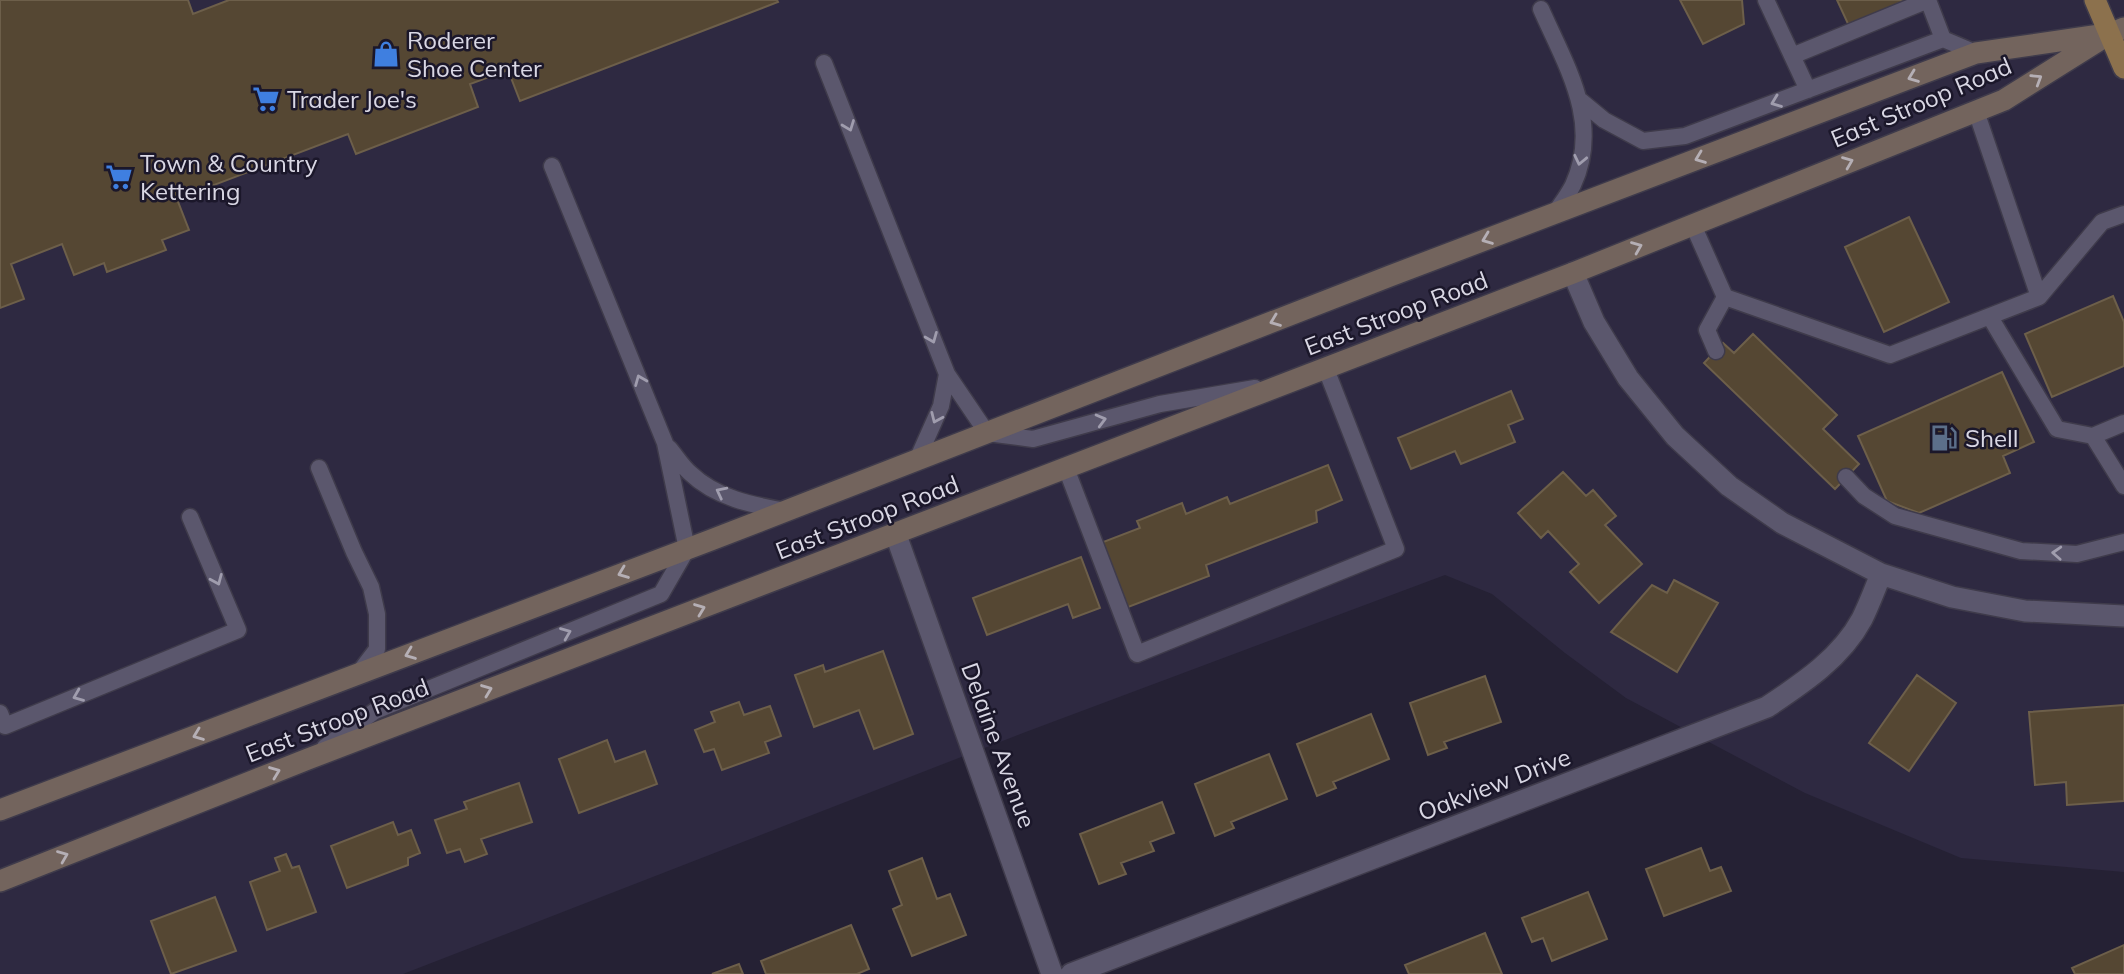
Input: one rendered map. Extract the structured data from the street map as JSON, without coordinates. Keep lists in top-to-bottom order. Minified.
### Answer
{"streets":{"main road":["East Stroop Road"],"street":["Delaine Avenue","Oakview Drive"]},"crossings":[["East Stroop Road","Delaine Avenue"]],"places":{"shop":["Roderer Shoe Center"],"supermarket":["Trader Joe's","Town & Country Kettering"],"fuel station":["Shell"]}}
